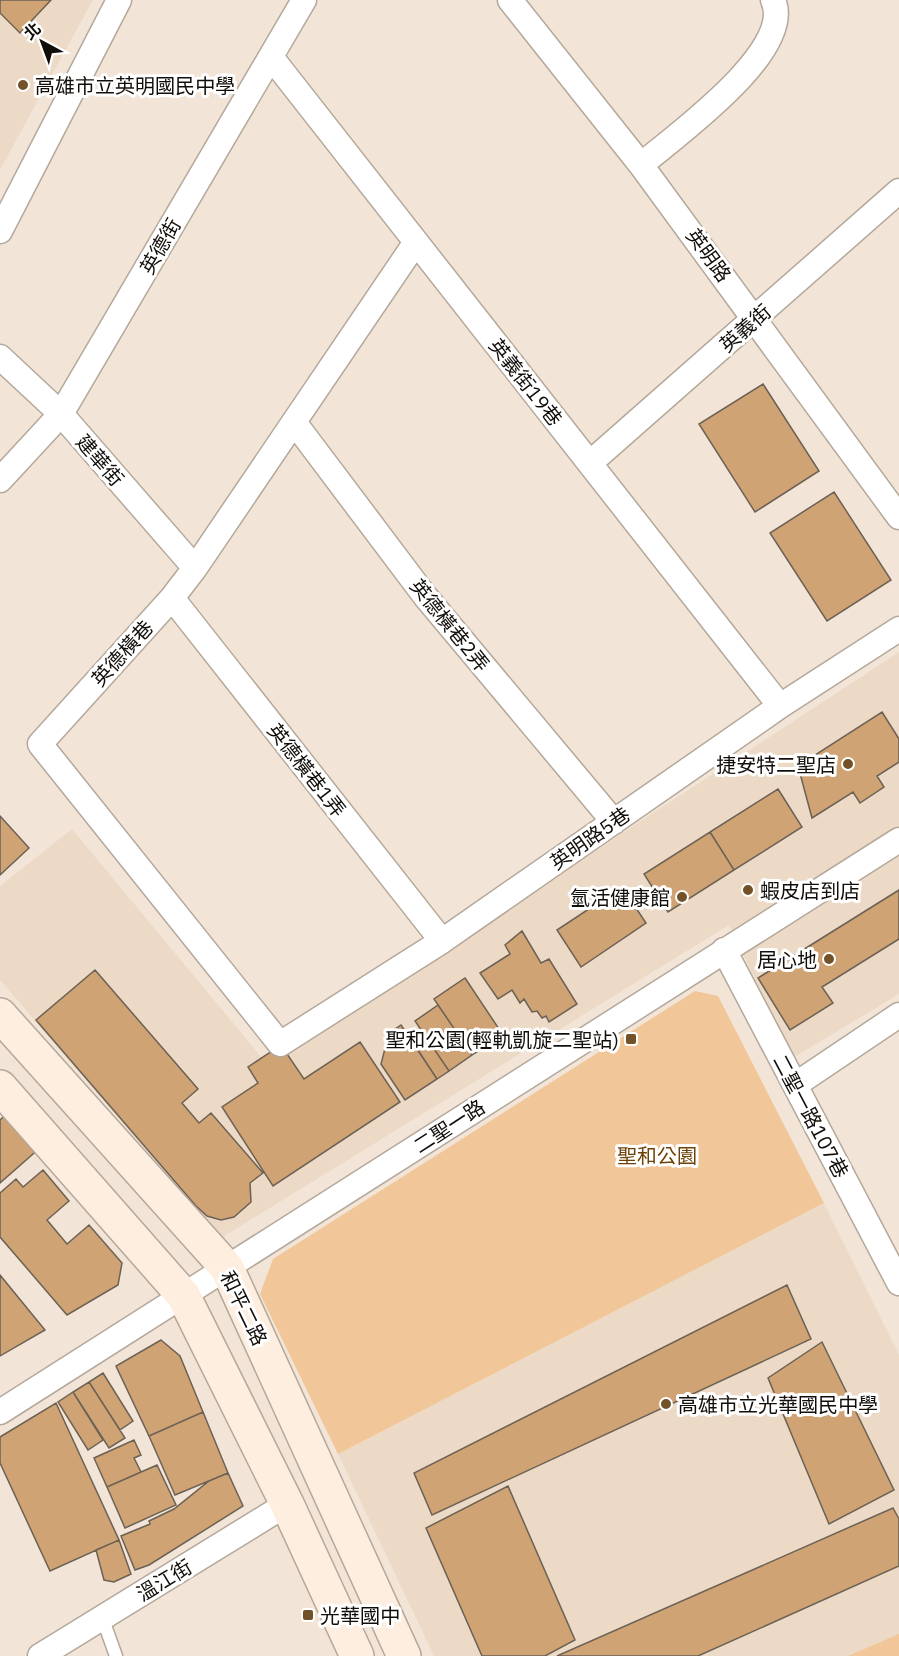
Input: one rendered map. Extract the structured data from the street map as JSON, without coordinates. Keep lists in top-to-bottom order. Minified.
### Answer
{"streets":{"street":["英德街","英明路","英義街","英義街19巷","建華街","英德橫巷2弄","英德橫巷","英德橫巷1弄","英明路5巷","二聖一路107巷","二聖一路","和平二路","溫江街"]},"crossings":[["英德街","英義街19巷"],["英德街","建華街"],["英明路","英義街"],["英義街","英義街19巷"],["英義街19巷","英德橫巷"],["英義街19巷","英明路5巷"],["建華街","英德橫巷"],["英德橫巷2弄","英德橫巷"],["英德橫巷2弄","英明路5巷"],["英德橫巷","英德橫巷1弄"],["英德橫巷","英明路5巷"],["英德橫巷1弄","英明路5巷"],["二聖一路107巷","二聖一路"],["二聖一路","和平二路"]],"parks":["聖和公園"],"places":{"other":["高雄市立英明國民中學","捷安特二聖店","蝦皮店到店","氫活健康館","居心地","高雄市立光華國民中學"],"transit":["聖和公園(輕軌凱旋二聖站)","光華國中"]},"north":"top left"}
